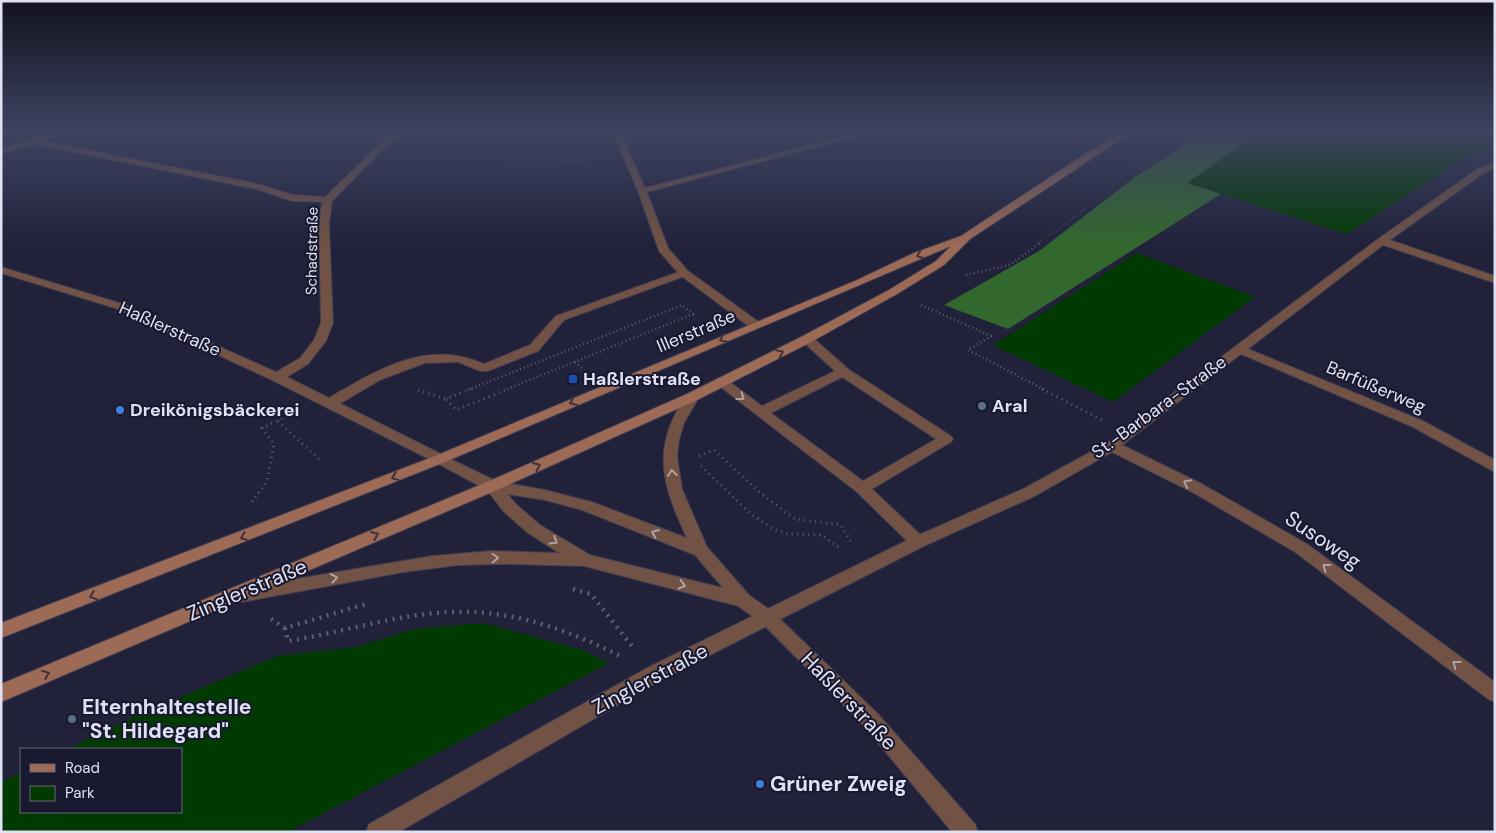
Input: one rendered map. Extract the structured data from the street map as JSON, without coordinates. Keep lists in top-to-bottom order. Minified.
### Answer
{"streets":{"main road":["Illerstraße","Zinglerstraße"],"street":["Schadstraße","Haßlerstraße","Barfüßerweg","St.-Barbara-Straße","Susoweg"]},"crossings":[["Schadstraße","Haßlerstraße"],["Haßlerstraße","Illerstraße"],["Haßlerstraße","St.-Barbara-Straße"],["Haßlerstraße","Zinglerstraße"],["Illerstraße","Zinglerstraße"],["Barfüßerweg","St.-Barbara-Straße"],["St.-Barbara-Straße","Susoweg"],["St.-Barbara-Straße","Zinglerstraße"]],"one_way":["Susoweg"],"places":{"transit":["Haßlerstraße"],"other":["Aral","Dreikönigsbäckerei","Elternhaltestelle \"St. Hildegard\"","Grüner Zweig"]},"legend":["Road","Park"]}
